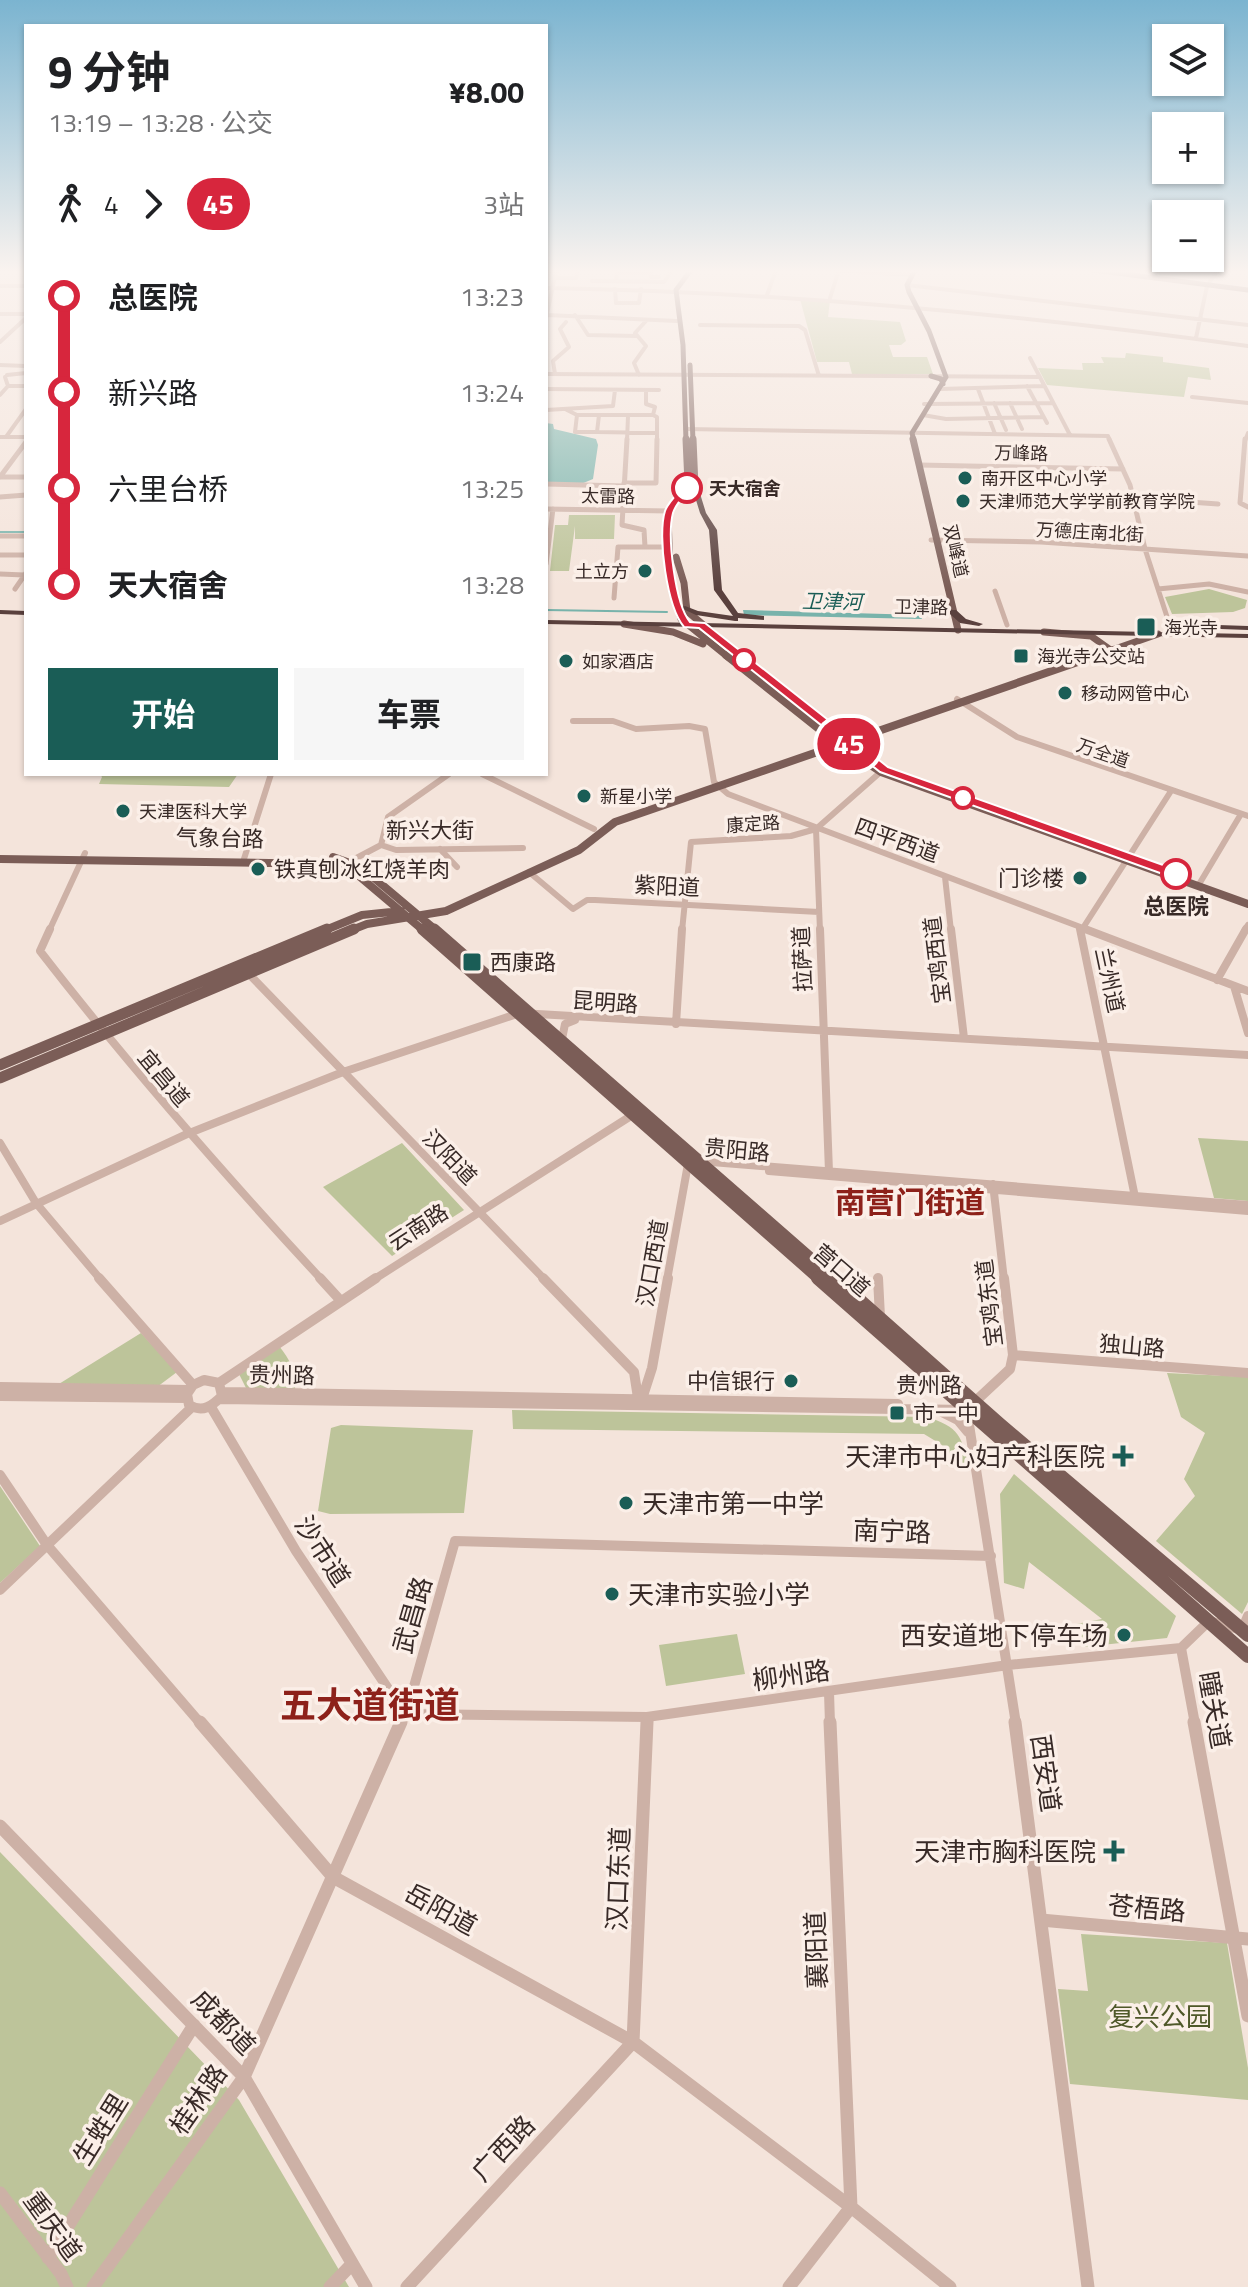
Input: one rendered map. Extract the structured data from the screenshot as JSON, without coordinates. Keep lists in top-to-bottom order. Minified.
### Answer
{"streets":{"highway":["卫津路"],"main road":["双峰道","气象台路","营口道"],"street":["万峰路","太雷路","万德庄南北街","万全道","康定路","新兴大街","四平西道","紫阳道","拉萨道","宝鸡西道","兰州道","昆明路","宜昌道","贵阳路","汉阳道","云南路","汉口西道","宝鸡东道","独山路","贵州路","南宁路","沙市道","武昌路","柳州路","瞳关道","西安道","汉口东道","苍梧路","岳阳道","襄阳道","成都道","桂林路","生﨡里","广西路","重庆道"]},"crossings":[["万峰路","双峰道"],["万德庄南北街","双峰道"],["卫津路","万全道"],["卫津路","四平西道"],["万全道","兰州道"],["康定路","四平西道"],["康定路","紫阳道"],["康定路","拉萨道"],["新兴大街","气象台路"],["气象台路","宜昌道"],["四平西道","拉萨道"],["四平西道","宝鸡西道"],["四平西道","兰州道"],["紫阳道","拉萨道"],["拉萨道","昆明路"],["拉萨道","贵阳路"],["宝鸡西道","昆明路"],["兰州道","昆明路"],["兰州道","贵阳路"],["昆明路","宜昌道"],["昆明路","汉阳道"],["昆明路","营口道"],["宜昌道","云南路"],["贵阳路","汉口西道"],["贵阳路","营口道"],["贵阳路","宝鸡东道"],["汉阳道","云南路"],["云南路","营口道"],["云南路","贵州路"],["云南路","沙市道"],["汉口西道","营口道"],["汉口西道","贵州路"],["营口道","宝鸡东道"],["营口道","贵州路"],["营口道","西安道"],["宝鸡东道","独山路"],["宝鸡东道","贵州路"],["宝鸡东道","西安道"],["贵州路","沙市道"],["贵州路","西安道"],["南宁路","武昌路"],["南宁路","西安道"],["沙市道","武昌路"],["沙市道","柳州路"],["武昌路","柳州路"],["武昌路","岳阳道"],["武昌路","桂林路"],["柳州路","瞳关道"],["柳州路","西安道"],["柳州路","汉口东道"],["柳州路","襄阳道"],["瞳关道","苍梧路"],["西安道","苍梧路"],["汉口东道","岳阳道"],["汉口东道","广西路"],["岳阳道","襄阳道"],["岳阳道","桂林路"],["岳阳道","广西路"],["成都道","桂林路"],["成都道","生﨡里"],["生﨡里","重庆道"]],"districts":["南营门街道","五大道街道"],"water":["卫津河"],"parks":["复兴公园"],"places":{"other":["南开区中心小学","天大宿舍","天津师范大学学前教育学院","土立方","如家酒店","移动网管中心","新星小学","天津医科大学","铁真刨冰红烧羊肉","总医院","门诊楼","中信银行","天津市第一中学","天津市实验小学","西安道地下停车场"],"transit":["海光寺","海光寺公交站","西康路","市一中"],"health":["天津市中心妇产科医院","天津市胸科医院"]},"lines":["bus line 45"],"page":{"on_map":"45","map_buttons":["+","−"],"heading":["9 分钟","13:19 – 13:28 · 公交","¥8.00"],"legs":["4","45","3站"],"list":[{"name":"总医院","value":"13:23"},{"name":"新兴路","value":"13:24"},{"name":"六里台桥","value":"13:25"},{"name":"天大宿舍","value":"13:28"}],"buttons":["开始","车票"]}}
